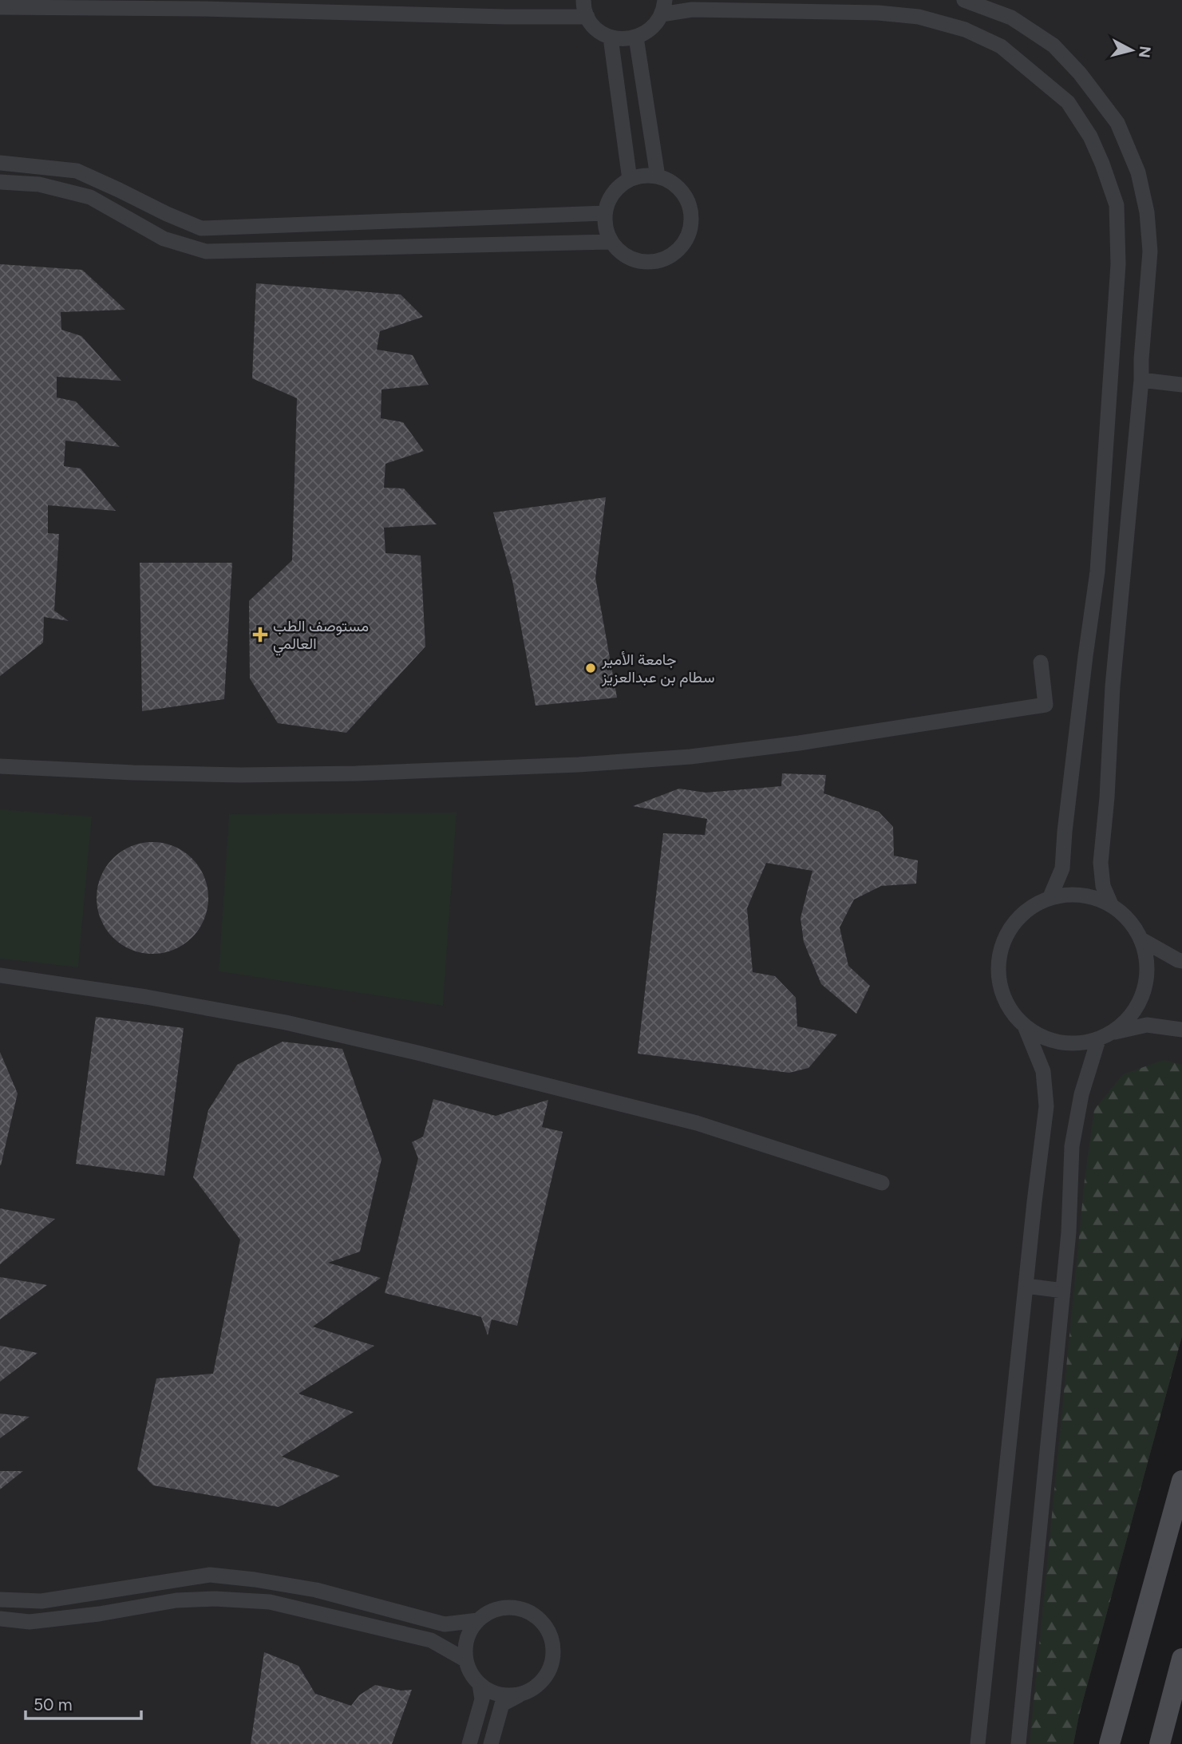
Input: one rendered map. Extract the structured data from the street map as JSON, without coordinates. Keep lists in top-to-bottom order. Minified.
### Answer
{"places":{"health":["مستوصف الطب العالمي"],"other":["جامعة الأمير سطام بن عبدالعزيز"]},"scale_bar":"50 m","north":"right"}
